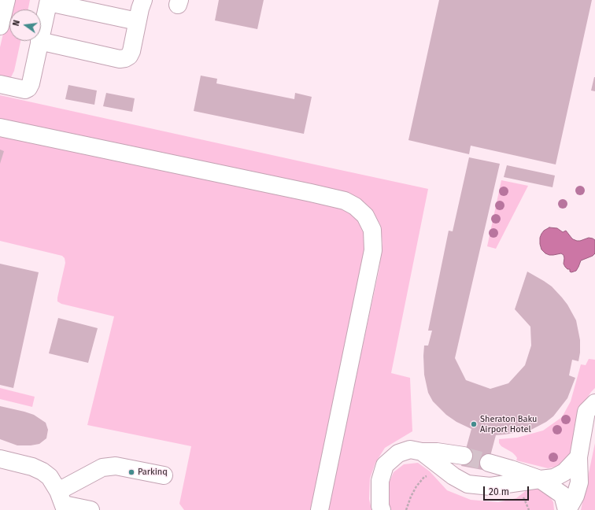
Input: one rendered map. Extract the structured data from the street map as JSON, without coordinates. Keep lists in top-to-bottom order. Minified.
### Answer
{"places":["Sheraton Baku Airport Hotel","Parkinq"],"scale_bar":"20 m","north":"left"}
